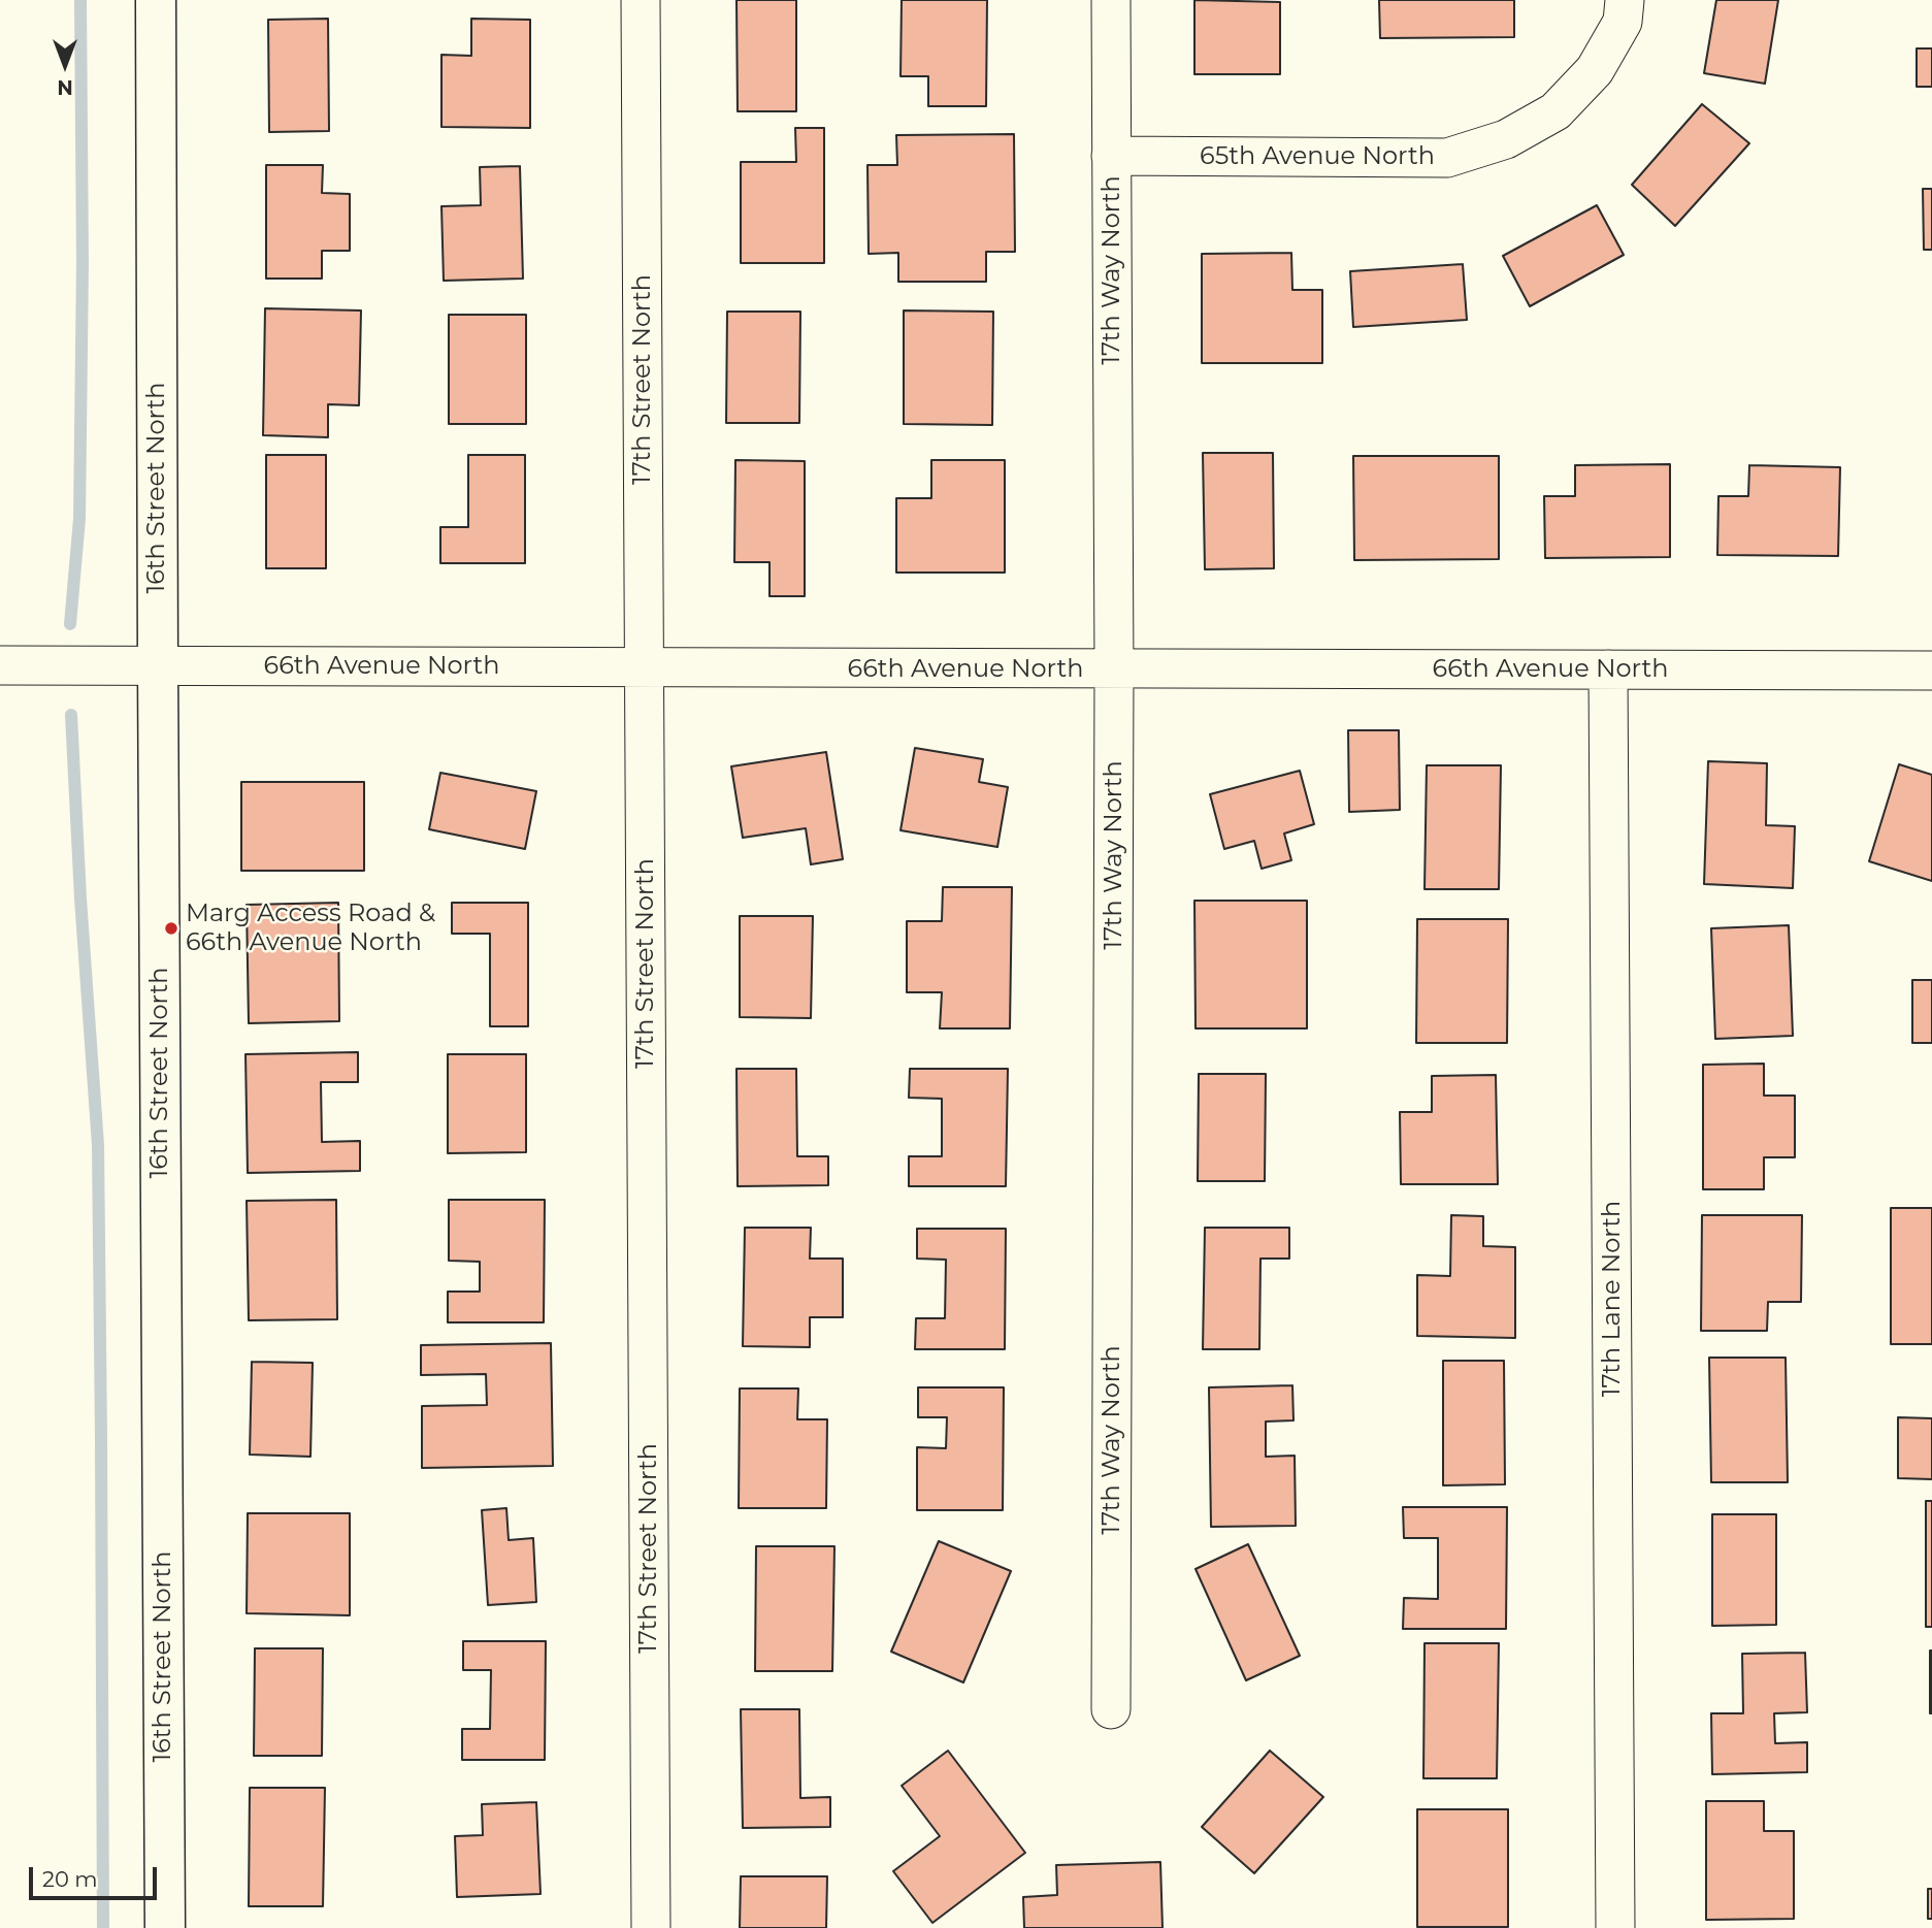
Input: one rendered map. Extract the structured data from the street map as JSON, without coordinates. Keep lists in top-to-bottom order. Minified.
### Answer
{"streets":{"street":["65th Avenue North","17th Way North","17th Street North","16th Street North","66th Avenue North","17th Lane North"]},"crossings":[["65th Avenue North","17th Way North"],["17th Way North","66th Avenue North"],["17th Street North","66th Avenue North"],["16th Street North","66th Avenue North"],["66th Avenue North","17th Lane North"]],"places":["Marg Access Road & 66th Avenue North"],"scale_bar":"20 m","north":"bottom"}
